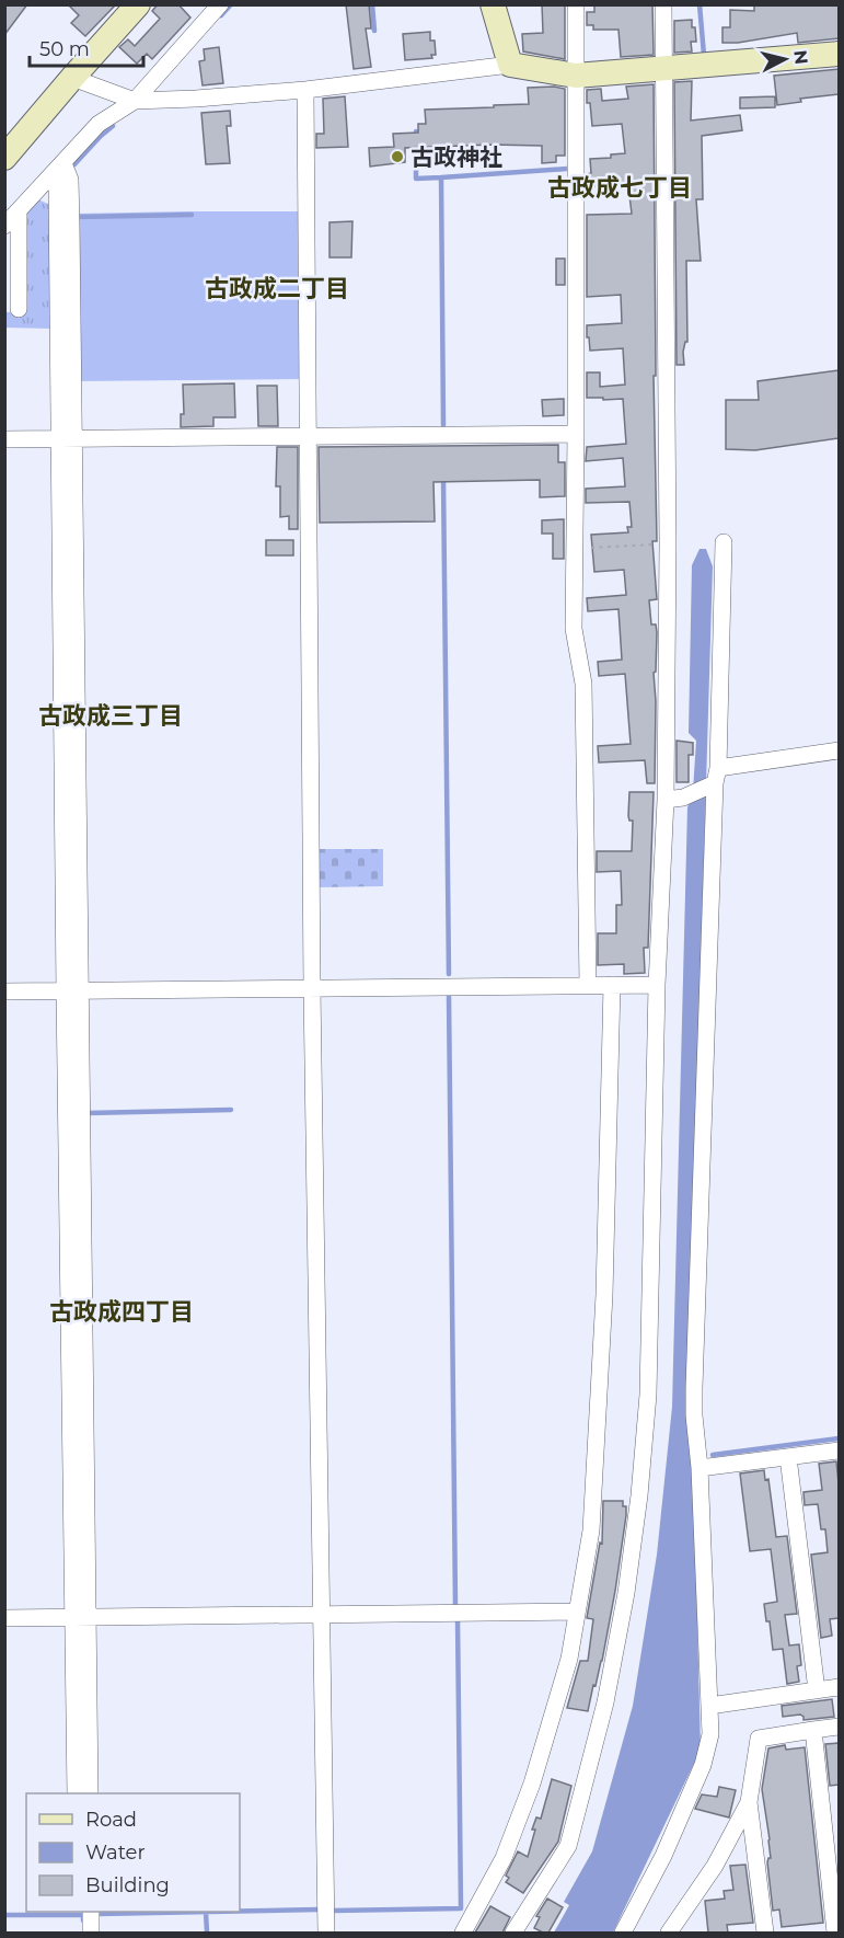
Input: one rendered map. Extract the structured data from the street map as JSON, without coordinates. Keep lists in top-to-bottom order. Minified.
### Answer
{"districts":["古政成七丁目","古政成二丁目","古政成三丁目","古政成四丁目"],"places":["古政神社"],"legend":["Road","Water","Building"],"scale_bar":"50 m","north":"right"}
